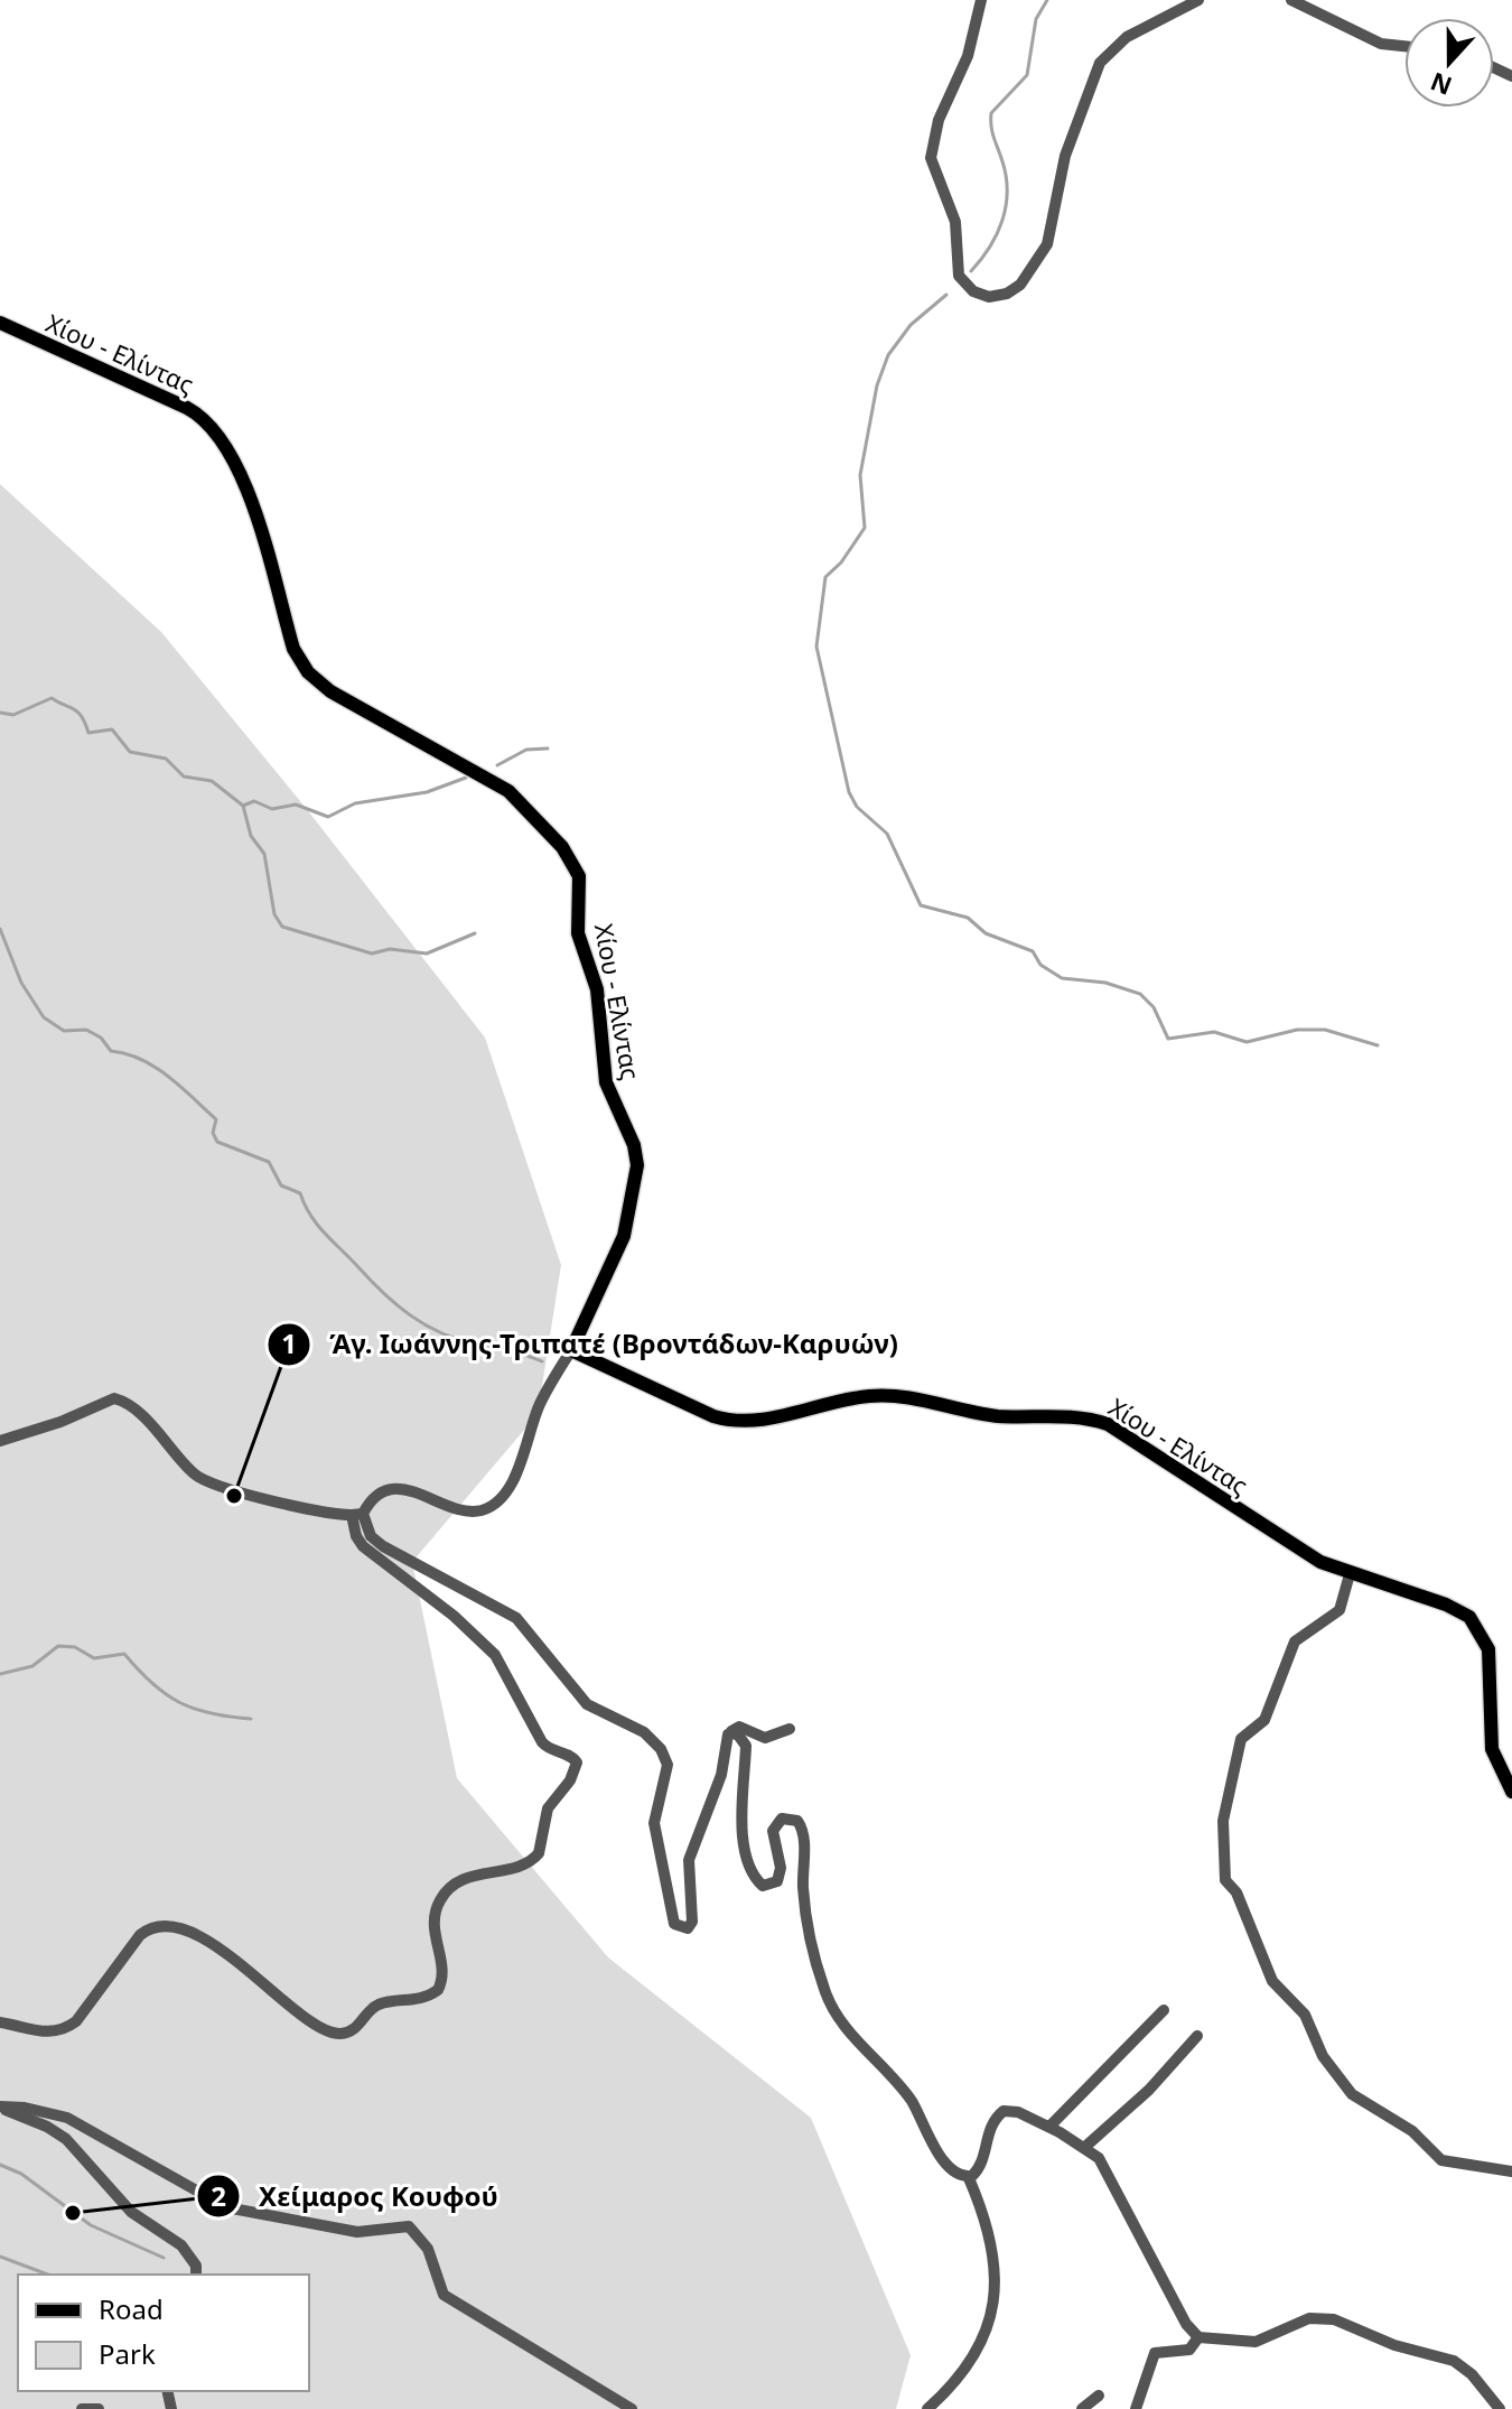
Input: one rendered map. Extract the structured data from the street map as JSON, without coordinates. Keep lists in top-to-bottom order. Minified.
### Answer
{"streets":{"main road":["Χίου - Ελίντας"]},"places":["Άγ. Ιωάννης-Τριπατέ (Βροντάδων-Καρυών)","Χείμαρος Κουφού"],"legend":["Road","Park"],"north":"bottom"}
